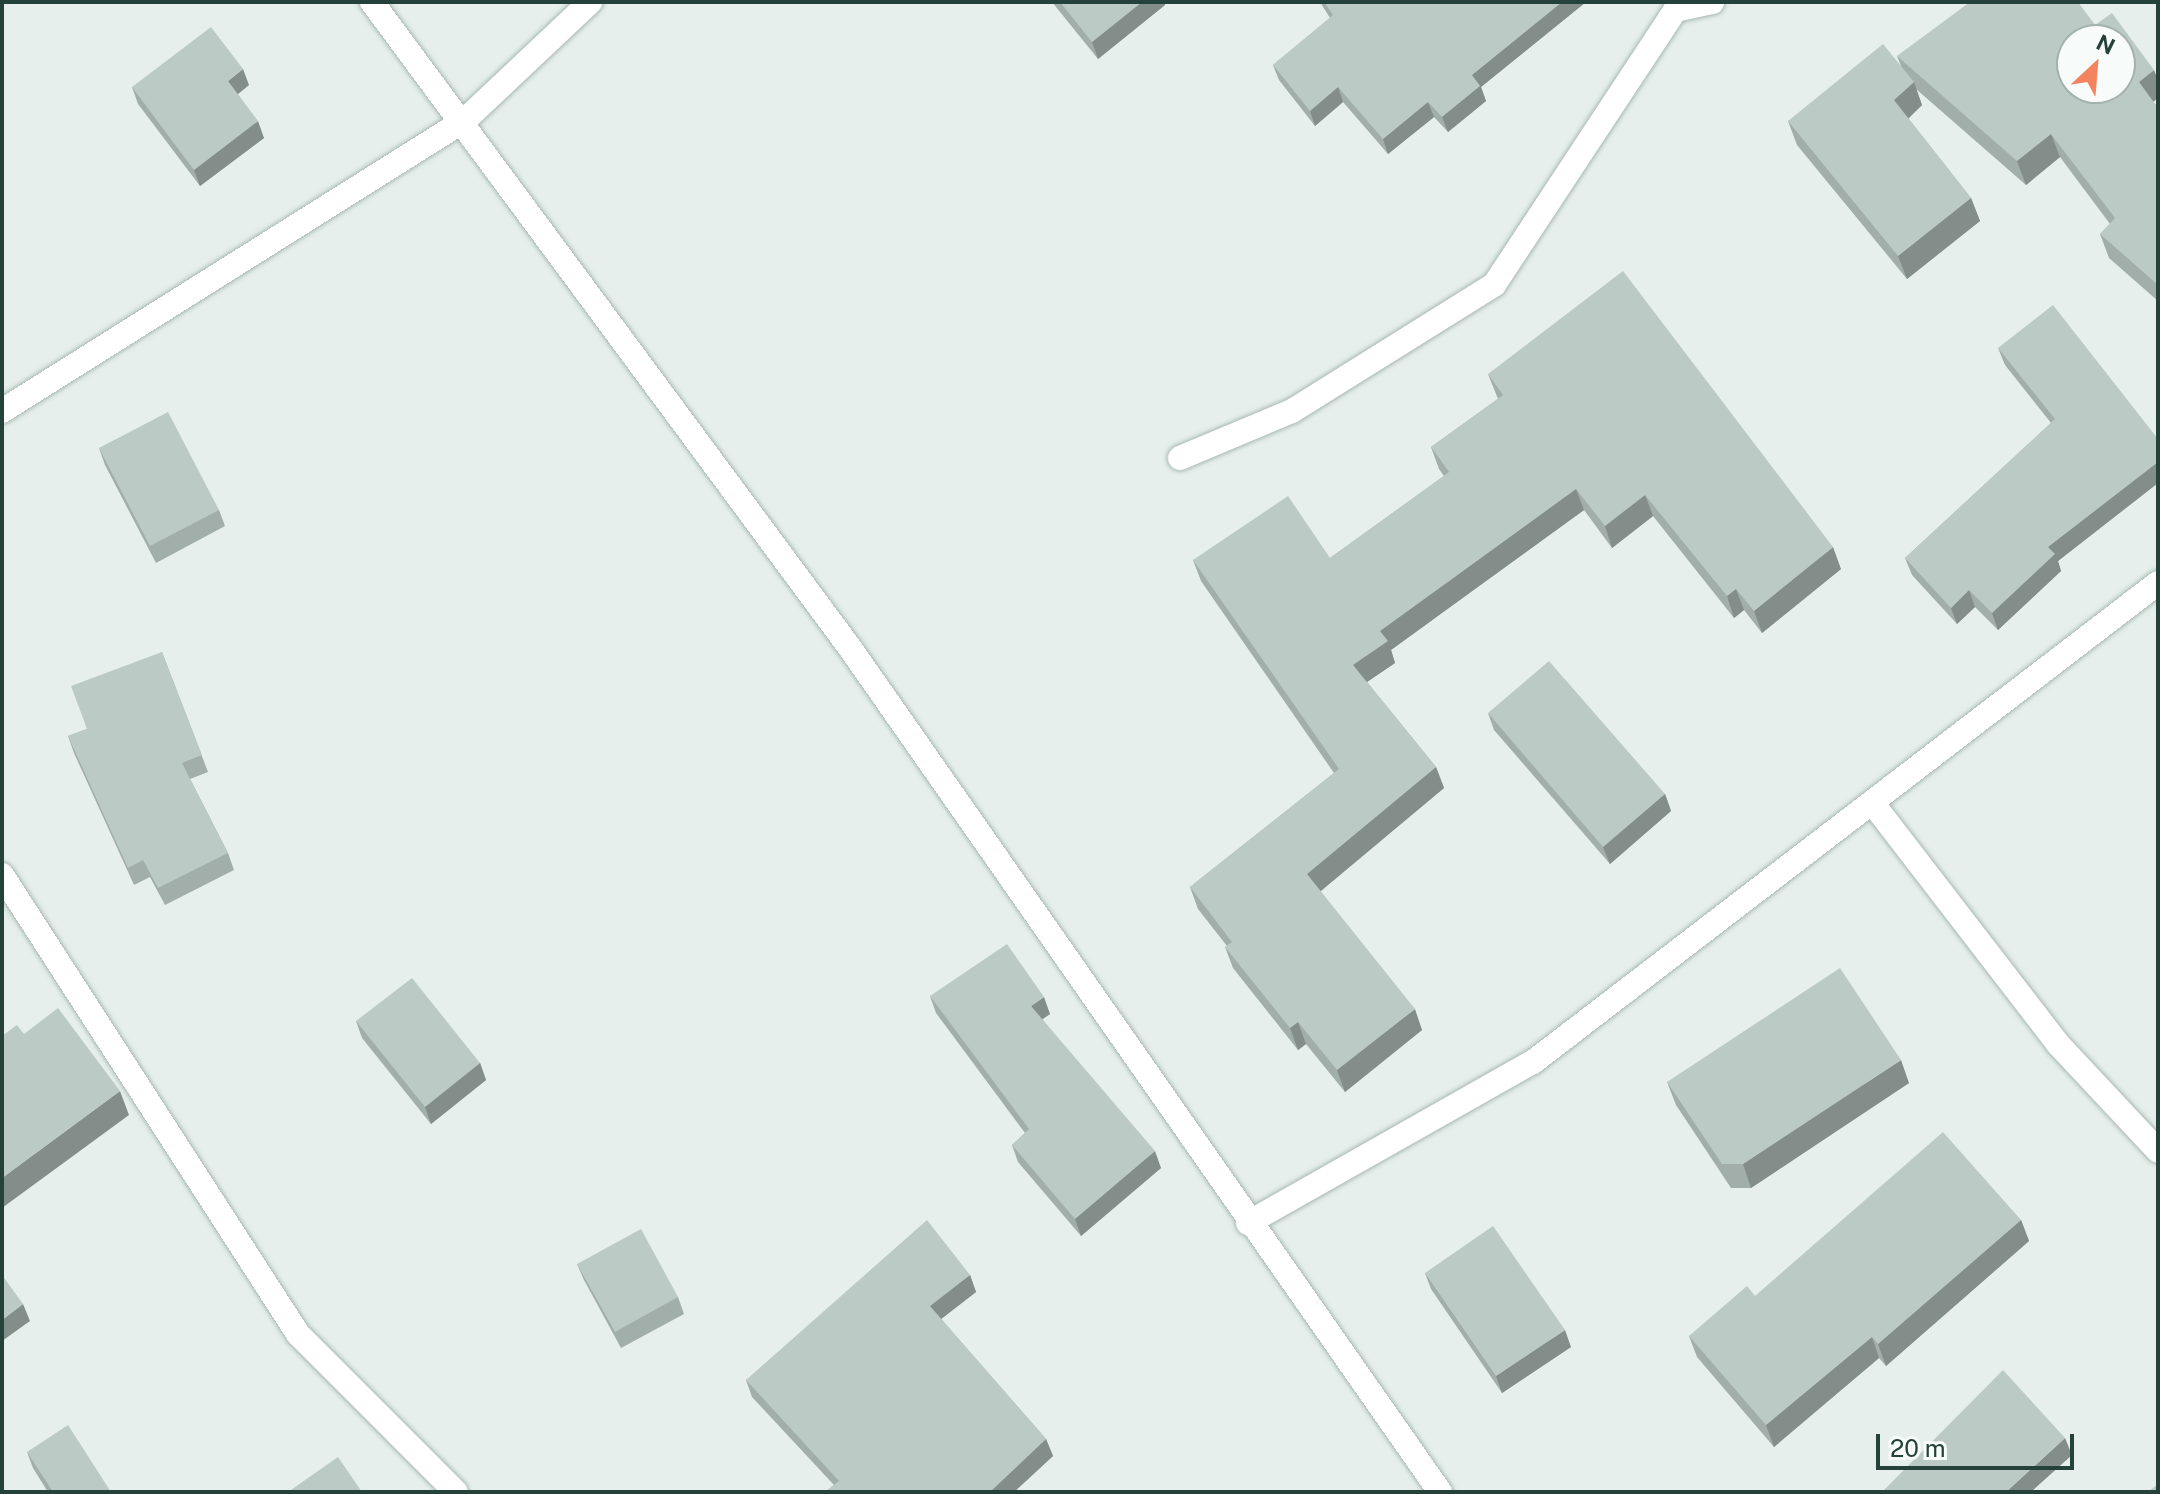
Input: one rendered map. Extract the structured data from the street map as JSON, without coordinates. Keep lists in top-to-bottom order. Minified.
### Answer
{"scale_bar":"20 m","north":"top right"}
